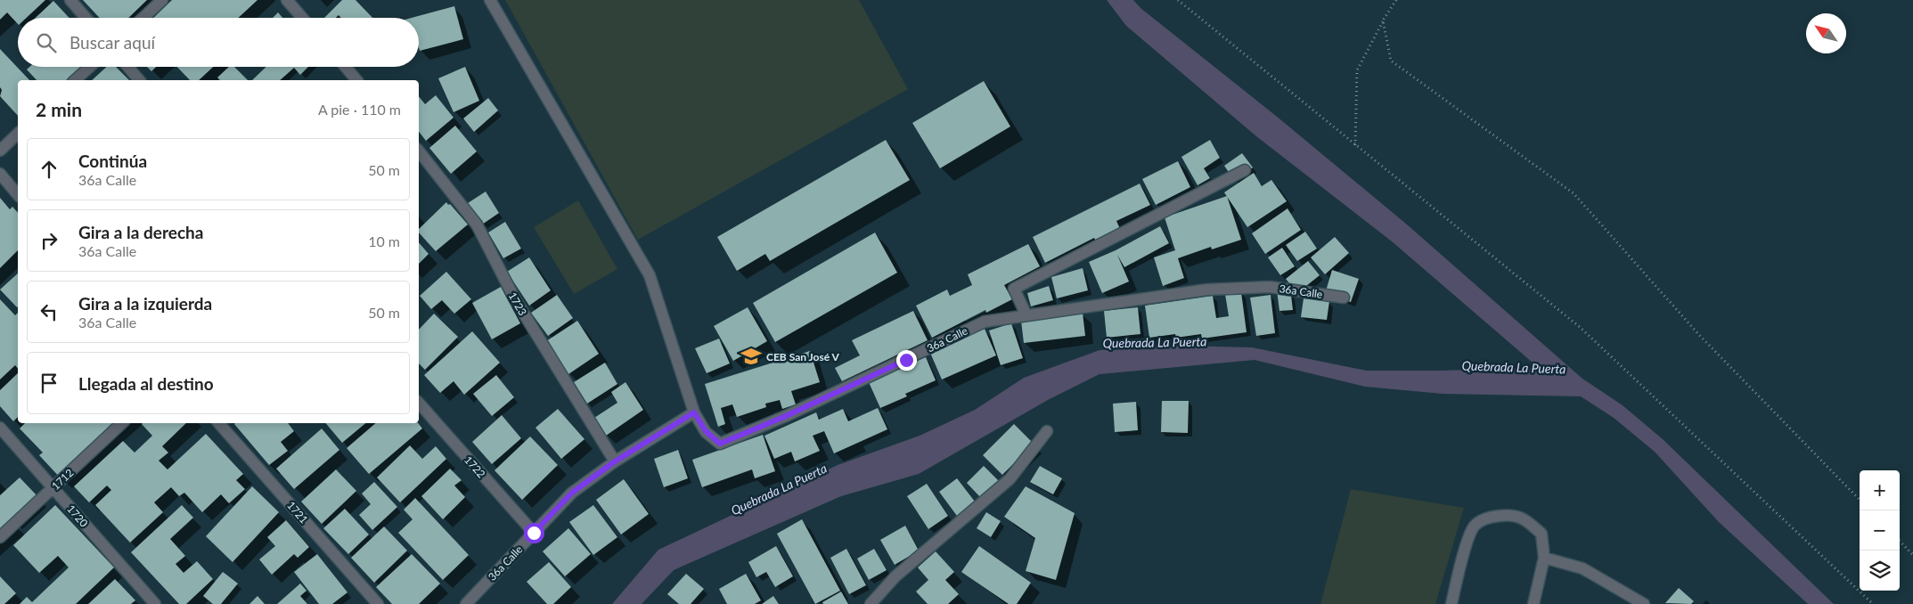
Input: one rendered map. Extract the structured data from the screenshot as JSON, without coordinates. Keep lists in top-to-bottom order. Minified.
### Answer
{"streets":{"street":["36a Calle","1723","1722","1712","1721","1720"]},"crossings":[["36a Calle","1723"],["36a Calle","1722"],["1712","1720"]],"water":["Quebrada La Puerta"],"places":{"school or university":["CEB San José V"]},"north":"top left","page":{"search":"Buscar aquí","heading":["2 min","A pie · 110 m"],"list":[["Continúa","36a Calle","50 m"],["Gira a la derecha","36a Calle","10 m"],["Gira a la izquierda","36a Calle","50 m"],"Llegada al destino"],"map_buttons":["+","−"]}}
